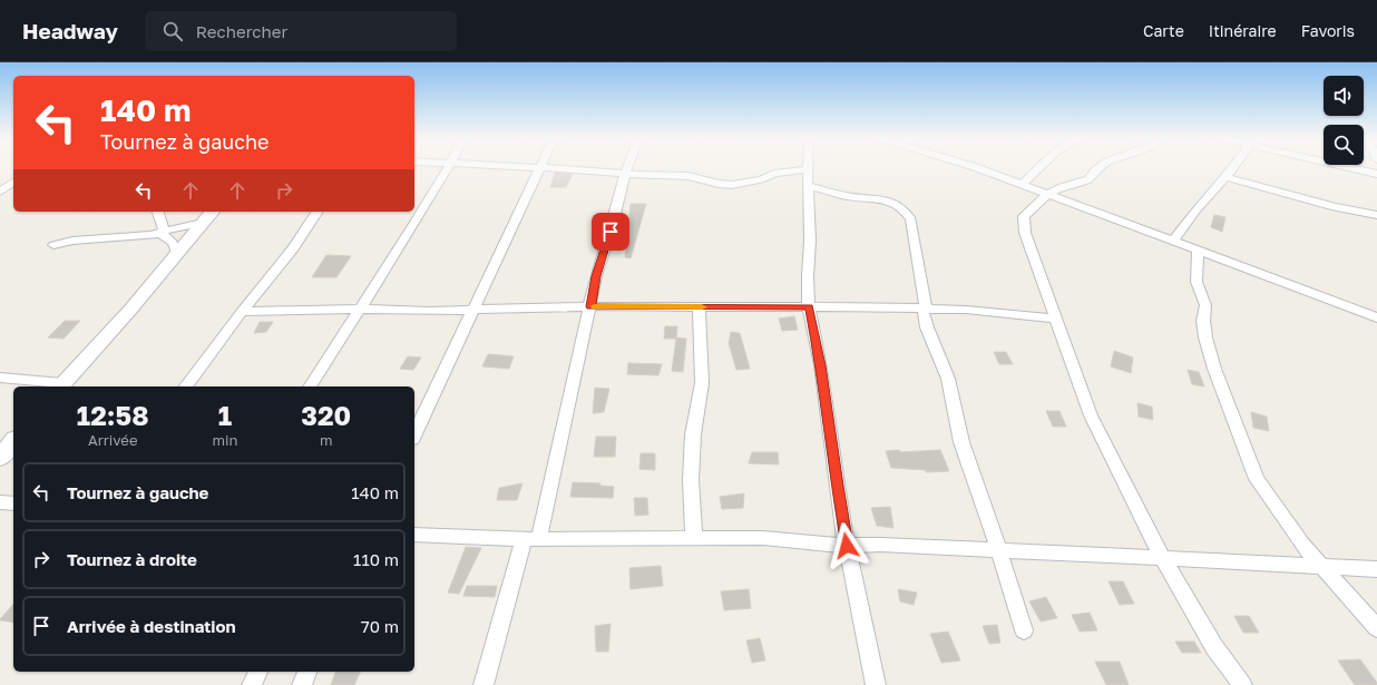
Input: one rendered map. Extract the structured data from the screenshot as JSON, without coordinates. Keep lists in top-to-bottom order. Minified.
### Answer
{"page":{"header":"Headway","search":"Rechercher","nav":["Carte","Itinéraire","Favoris"],"turn":["140 m","Tournez à gauche"],"eta":["12:58","Arrivée","1","min","320","m"],"list":[{"name":"Tournez à gauche","value":"140 m"},{"name":"Tournez à droite","value":"110 m"},{"name":"Arrivée à destination","value":"70 m"}]}}
